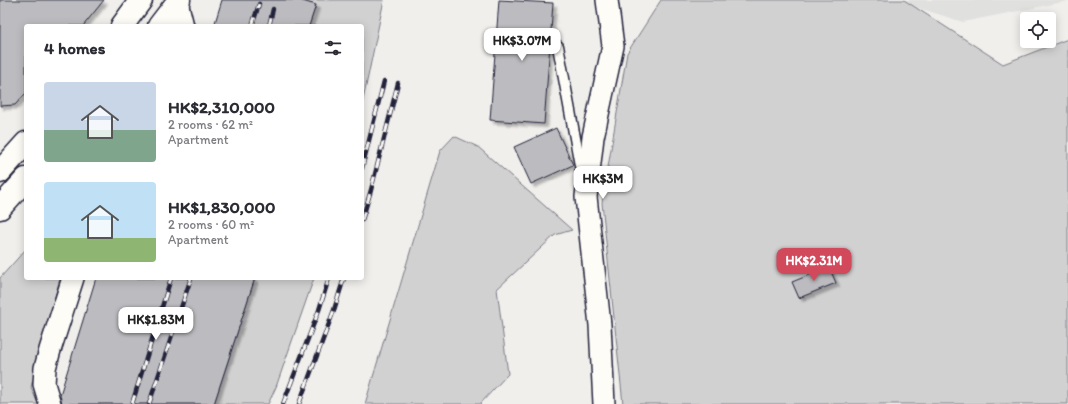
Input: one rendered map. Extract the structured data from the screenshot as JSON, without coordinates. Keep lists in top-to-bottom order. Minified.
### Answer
{"page":{"heading":"4 homes","price":["HK$3.07M","HK$3M","HK$2.31M","HK$1.83M"],"list":[{"name":"HK$2,310,000","note":"2 rooms · 62 m² · Apartment"},{"name":"HK$1,830,000","note":"2 rooms · 60 m² · Apartment"}]}}
